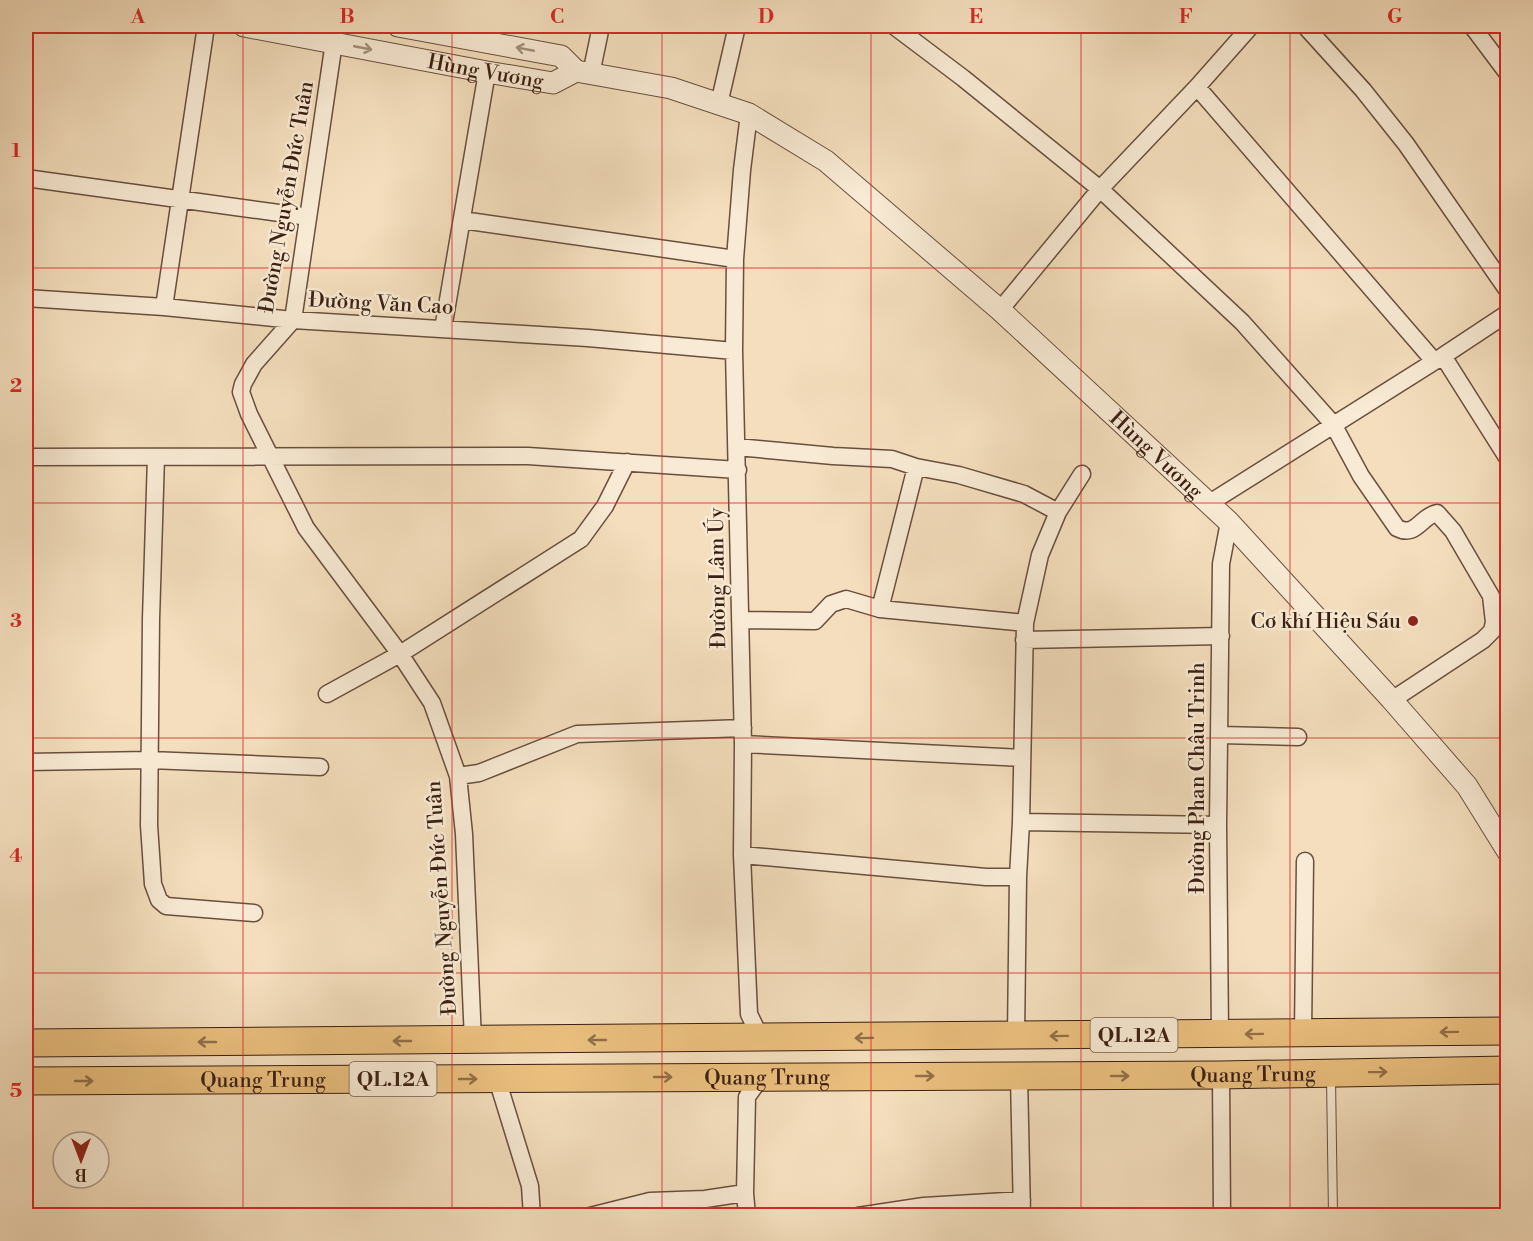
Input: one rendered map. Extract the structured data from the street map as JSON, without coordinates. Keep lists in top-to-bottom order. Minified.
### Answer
{"streets":{"highway":["QL.12A","Quang Trung"],"street":["Hùng Vương","Đường Nguyễn Đức Tuân","Đường Văn Cao","Đường Lâm Úy","Đường Phan Châu Trinh"]},"crossings":[["Hùng Vương","Đường Nguyễn Đức Tuân"],["Hùng Vương","Đường Lâm Úy"],["Hùng Vương","Đường Phan Châu Trinh"],["Đường Nguyễn Đức Tuân","Đường Văn Cao"],["Đường Nguyễn Đức Tuân","Quang Trung"],["Đường Văn Cao","Đường Lâm Úy"],["Đường Lâm Úy","Quang Trung"],["Đường Phan Châu Trinh","Quang Trung"]],"places":["Cơ khí Hiệu Sáu"],"north":"bottom","grid":{"columns":["A","B","C","D","E","F","G"],"rows":["1","2","3","4","5"]}}
